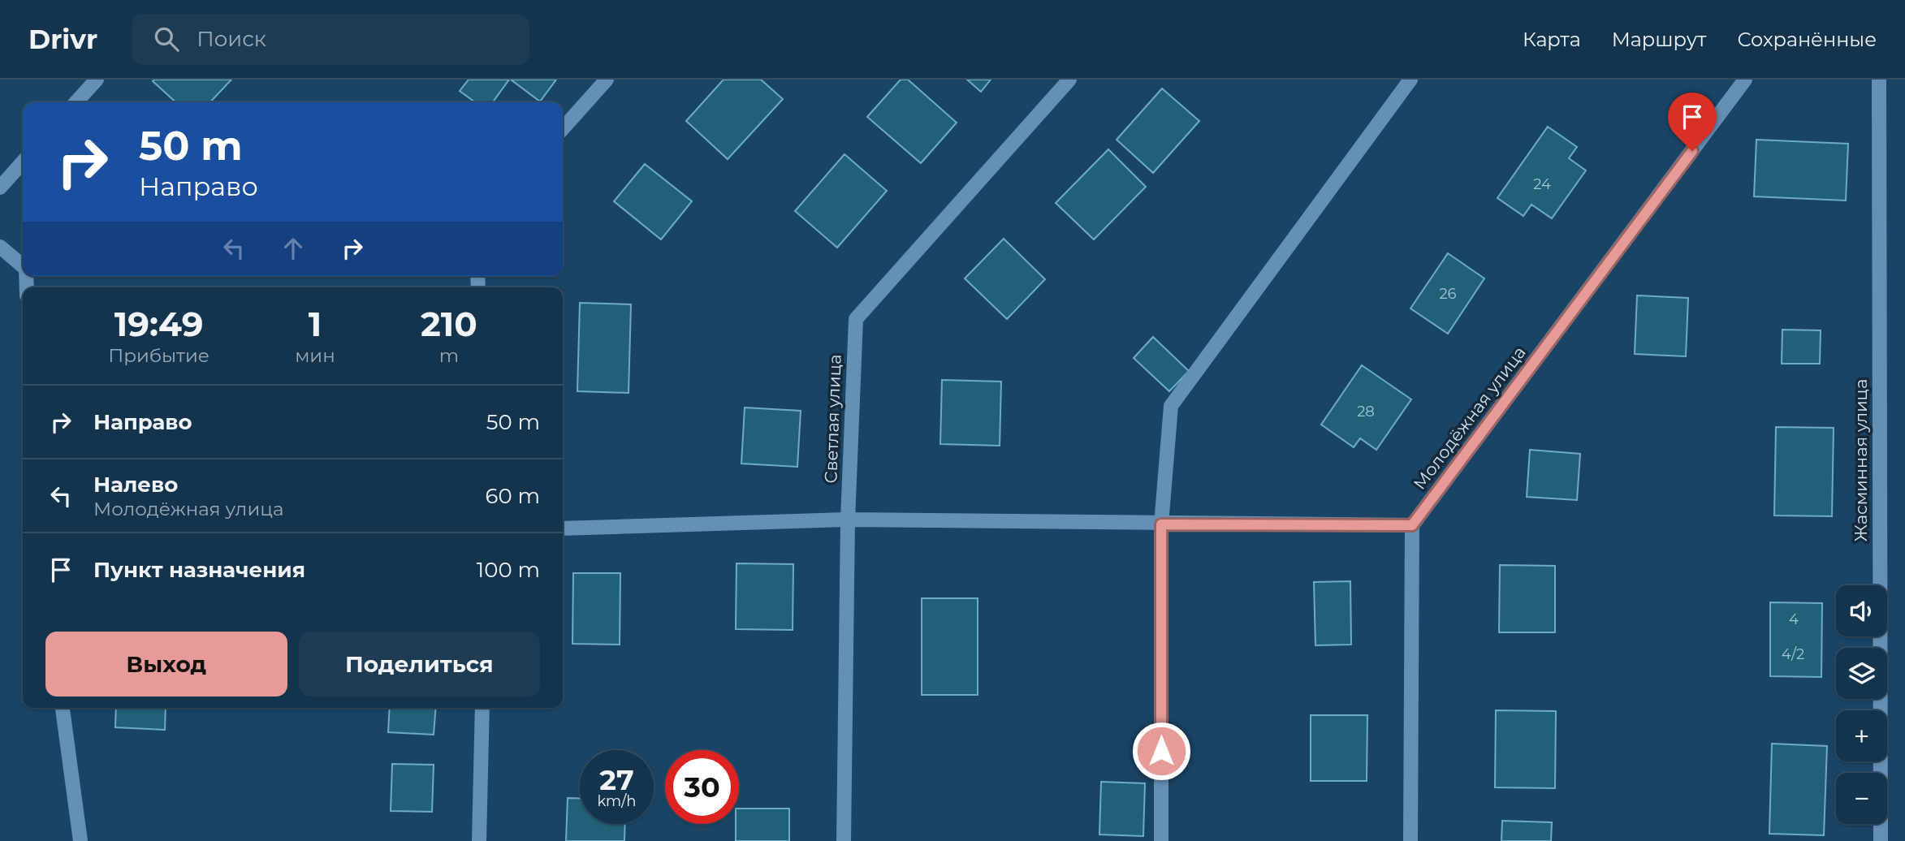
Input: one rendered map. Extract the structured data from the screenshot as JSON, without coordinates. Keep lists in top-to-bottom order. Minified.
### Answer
{"streets":{"street":["Молодёжная улица","Светлая улица","Жасминная улица"]},"house_numbers":["24","26","28","4","4/2"],"page":{"header":"Drivr","search":"Поиск","nav":["Карта","Маршрут","Сохранённые"],"turn":["50 m","Направо"],"eta":["19:49","Прибытие","1","мин","210","m"],"list":[{"name":"Направо","value":"50 m"},{"name":"Налево","note":"Молодёжная улица","value":"60 m"},{"name":"Пункт назначения","value":"100 m"}],"map_buttons":["+","−"],"buttons":["Выход","Поделиться"],"speed":"27 km/h","limit":"30"}}
